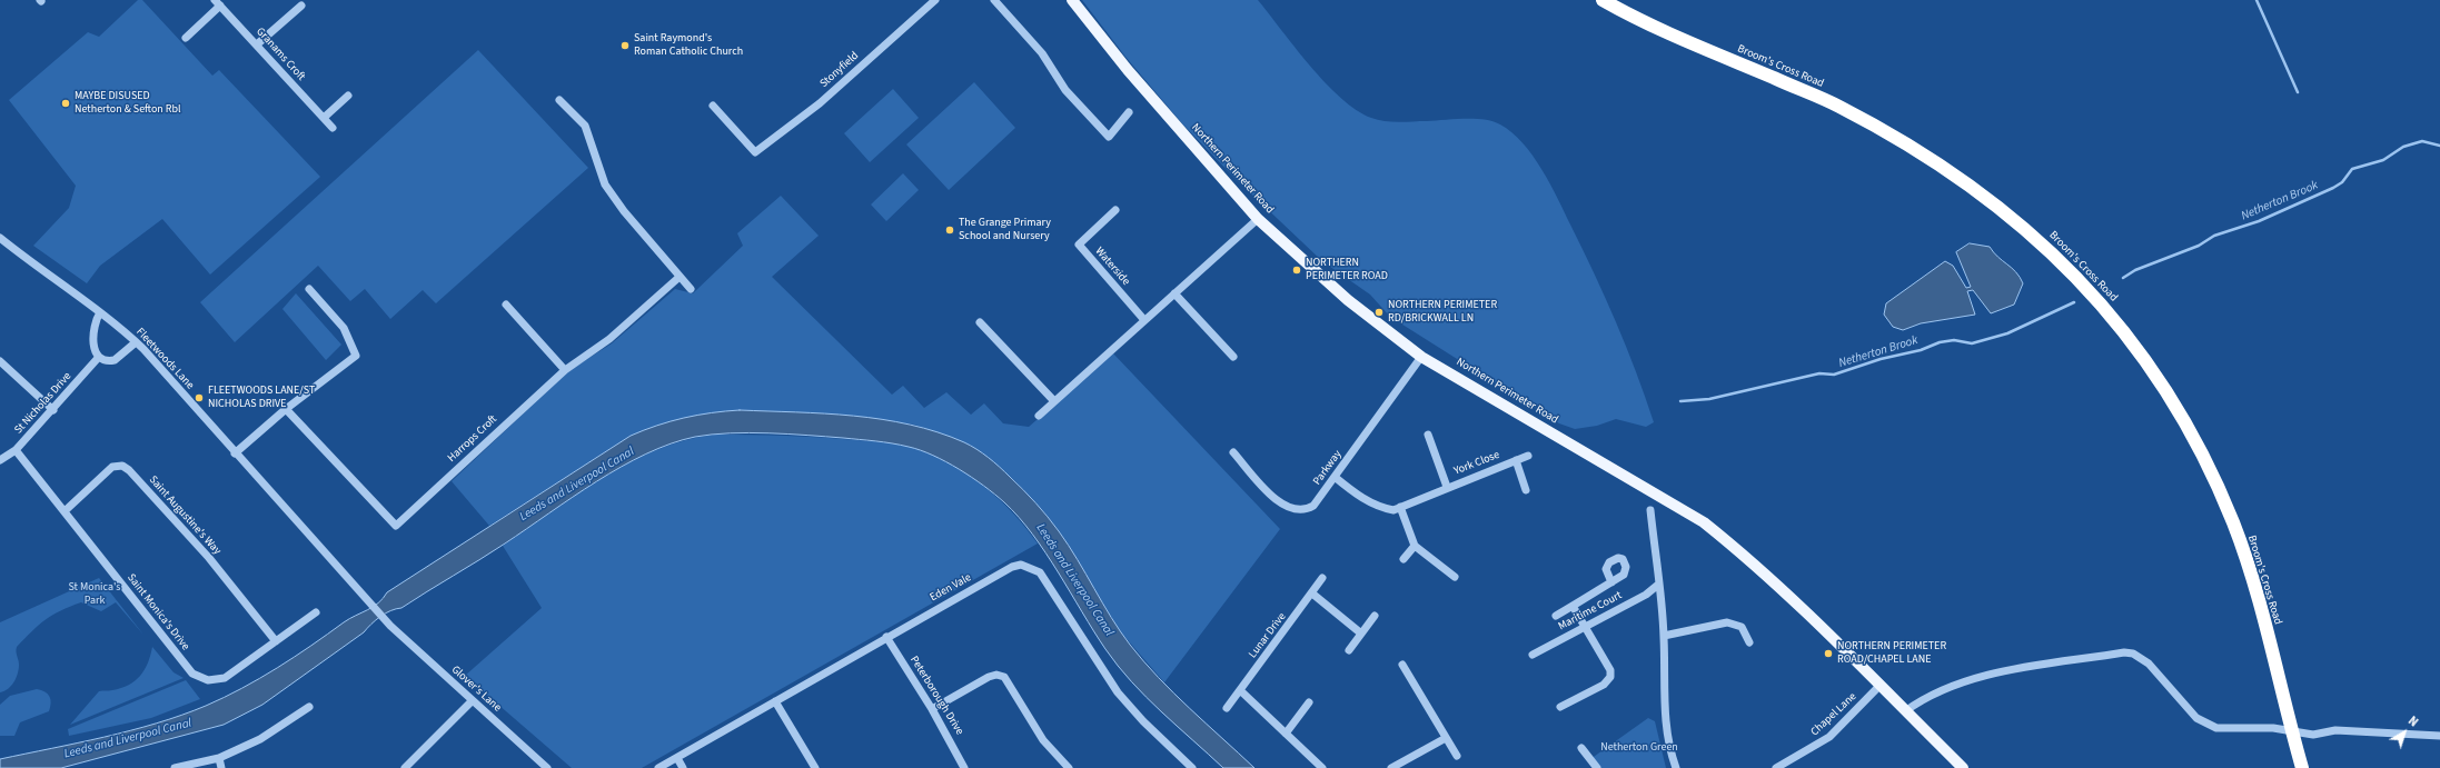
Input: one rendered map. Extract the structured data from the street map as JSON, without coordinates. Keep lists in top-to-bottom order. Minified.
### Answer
{"streets":{"highway":["Broom's Cross Road"],"main road":["Northern Perimeter Road"],"street":["Granams Croft","Stonyfield","Waterside","Fleetwoods Lane","St Nicholas Drive","Harrops Croft","York Close","Parkway","Saint Augustine's Way","Eden Vale","Maritime Court","Saint Monica's Drive","Lunar Drive","Glover's Lane","Peterborough Drive","Chapel Lane"]},"crossings":[["Northern Perimeter Road","Parkway"],["Northern Perimeter Road","Chapel Lane"],["Fleetwoods Lane","Glover's Lane"],["St Nicholas Drive","Saint Monica's Drive"],["York Close","Parkway"],["Saint Augustine's Way","Saint Monica's Drive"],["Eden Vale","Peterborough Drive"]],"water":["Netherton Brook","Leeds and Liverpool Canal"],"parks":["St Monica's Park","Netherton Green"],"places":["Saint Raymond's Roman Catholic Church","MAYBE DISUSED Netherton & Sefton Rbl","The Grange Primary School and Nursery","NORTHERN PERIMETER ROAD","NORTHERN PERIMETER RD/BRICKWALL LN","FLEETWOODS LANE/ST NICHOLAS DRIVE","NORTHERN PERIMETER ROAD/CHAPEL LANE"],"north":"top right"}
